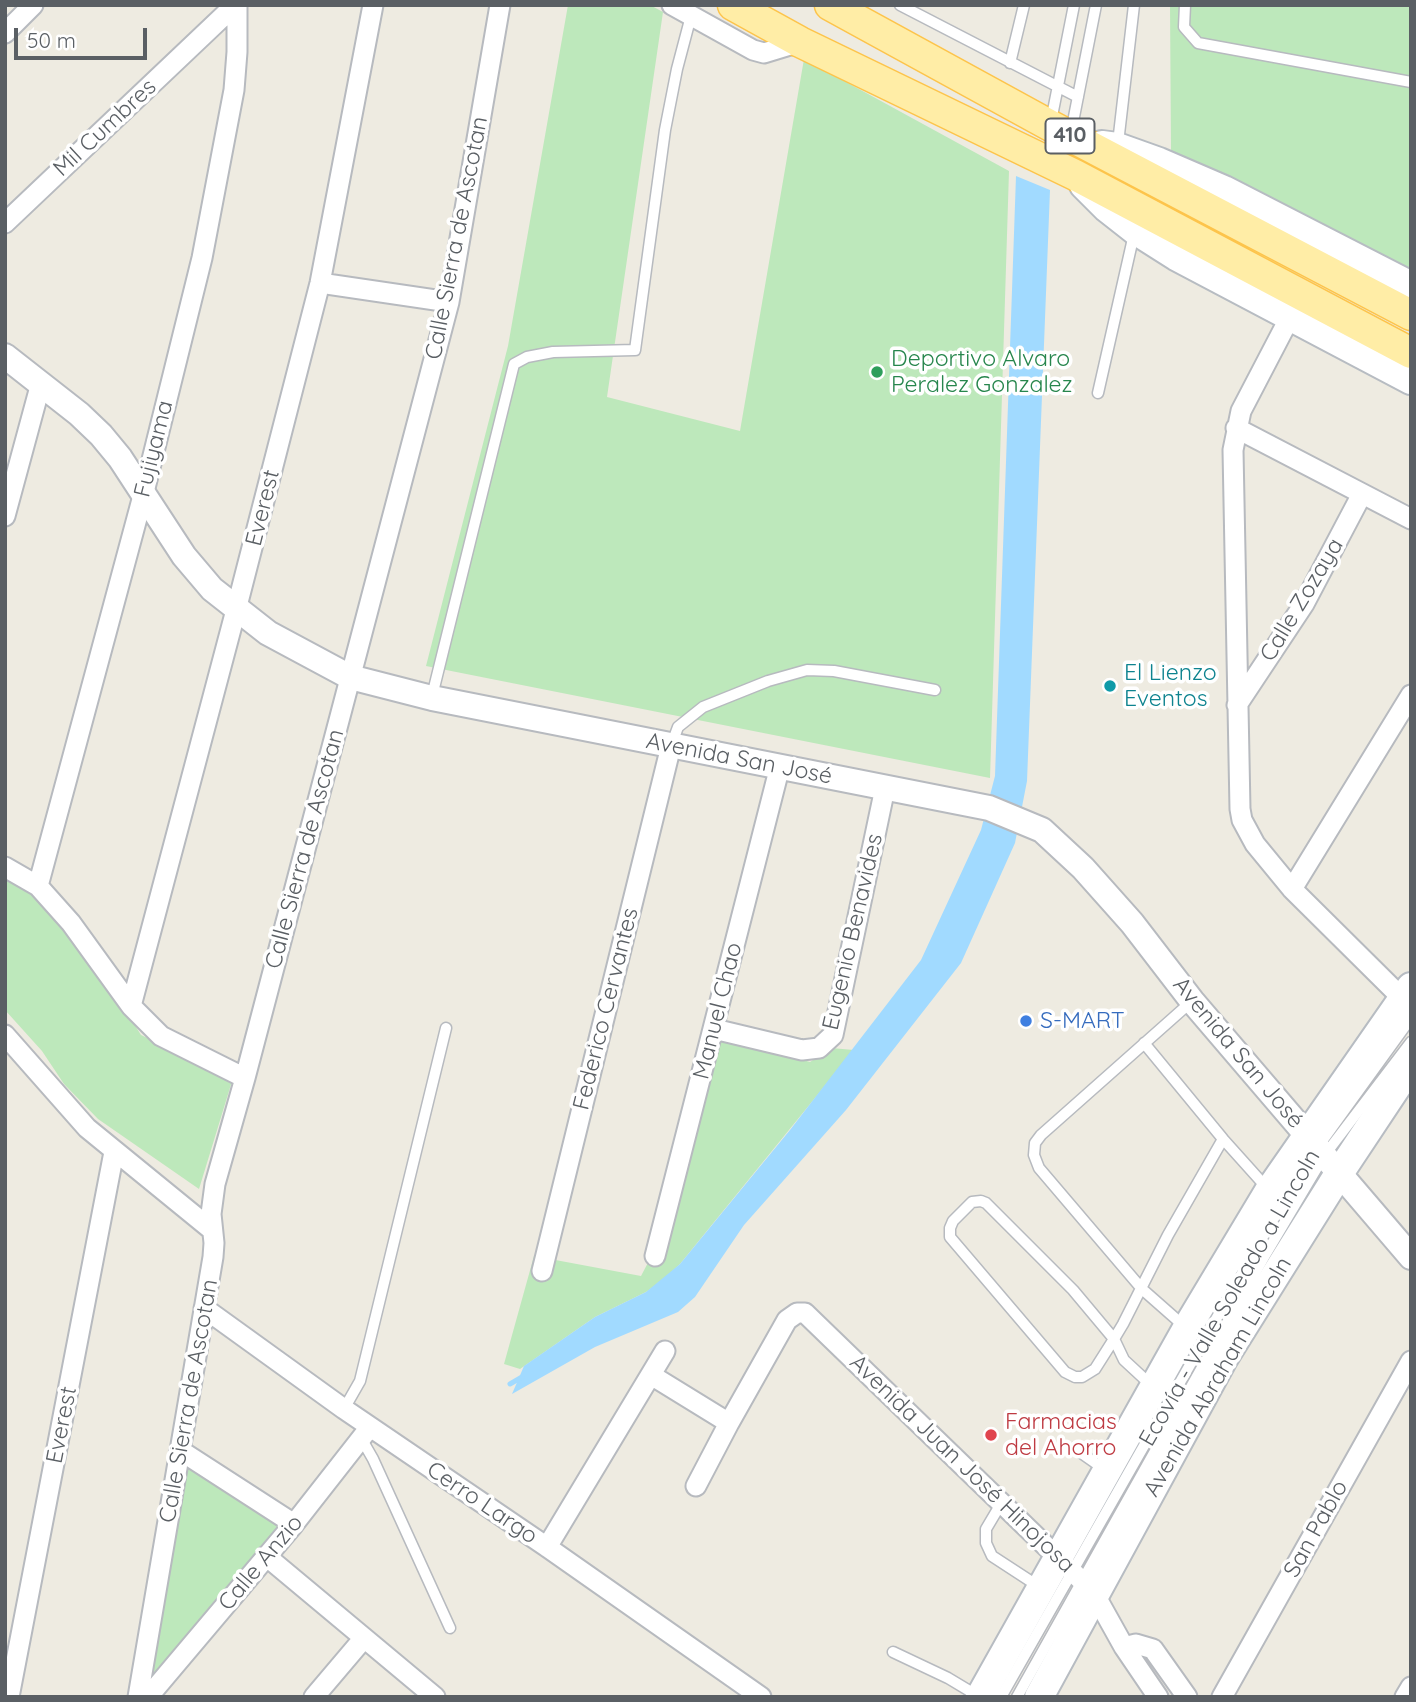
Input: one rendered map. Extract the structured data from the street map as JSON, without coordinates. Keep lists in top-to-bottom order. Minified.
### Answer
{"streets":{"main road":["410","Avenida Abraham Lincoln"],"street":["Mil Cumbres","Calle Sierra de Ascotan","Fujiyama","Everest","Calle Zozaya","Avenida San José","Eugenio Benavides","Federico Cervantes","Manuel Chao","Avenida Juan José Hinojosa","Cerro Largo","San Pablo","Calle Anzio"]},"crossings":[["Mil Cumbres","Fujiyama"],["Calle Sierra de Ascotan","Avenida San José"],["Calle Sierra de Ascotan","Cerro Largo"],["Fujiyama","Avenida San José"],["Everest","Avenida San José"],["Avenida San José","Eugenio Benavides"],["Avenida San José","Federico Cervantes"],["Avenida San José","Manuel Chao"],["Avenida San José","Avenida Abraham Lincoln"],["Eugenio Benavides","Manuel Chao"],["Avenida Abraham Lincoln","Avenida Juan José Hinojosa"],["Cerro Largo","Calle Anzio"]],"places":["Deportivo Alvaro Peralez Gonzalez","El Lienzo Eventos","S-MART","Farmacias del Ahorro"],"scale_bar":"50 m"}
